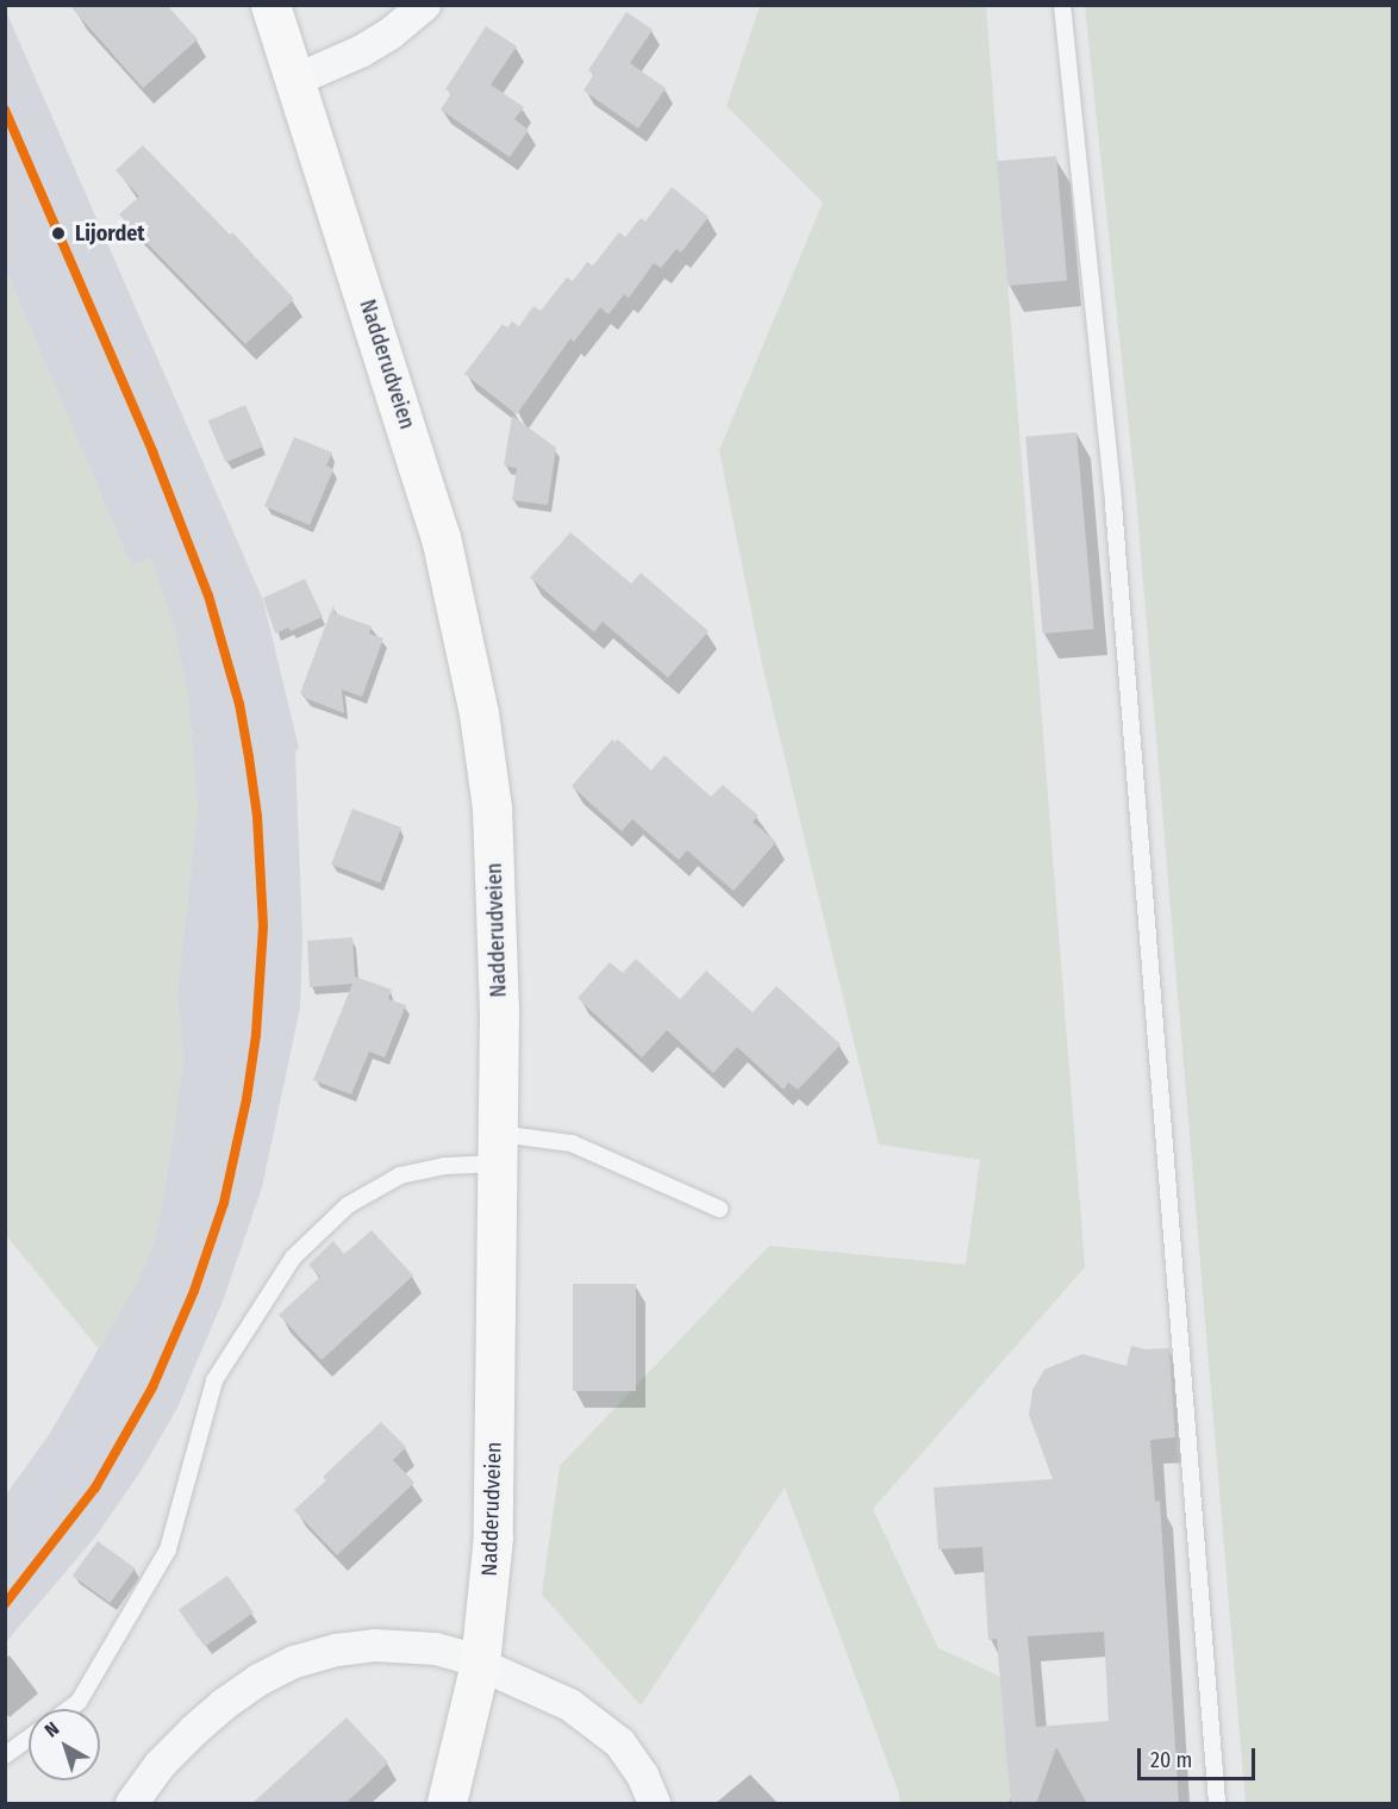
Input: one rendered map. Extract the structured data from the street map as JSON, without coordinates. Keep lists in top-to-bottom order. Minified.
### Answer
{"streets":{"main road":["Nadderudveien"]},"places":["Lijordet"],"scale_bar":"20 m","north":"top left"}
